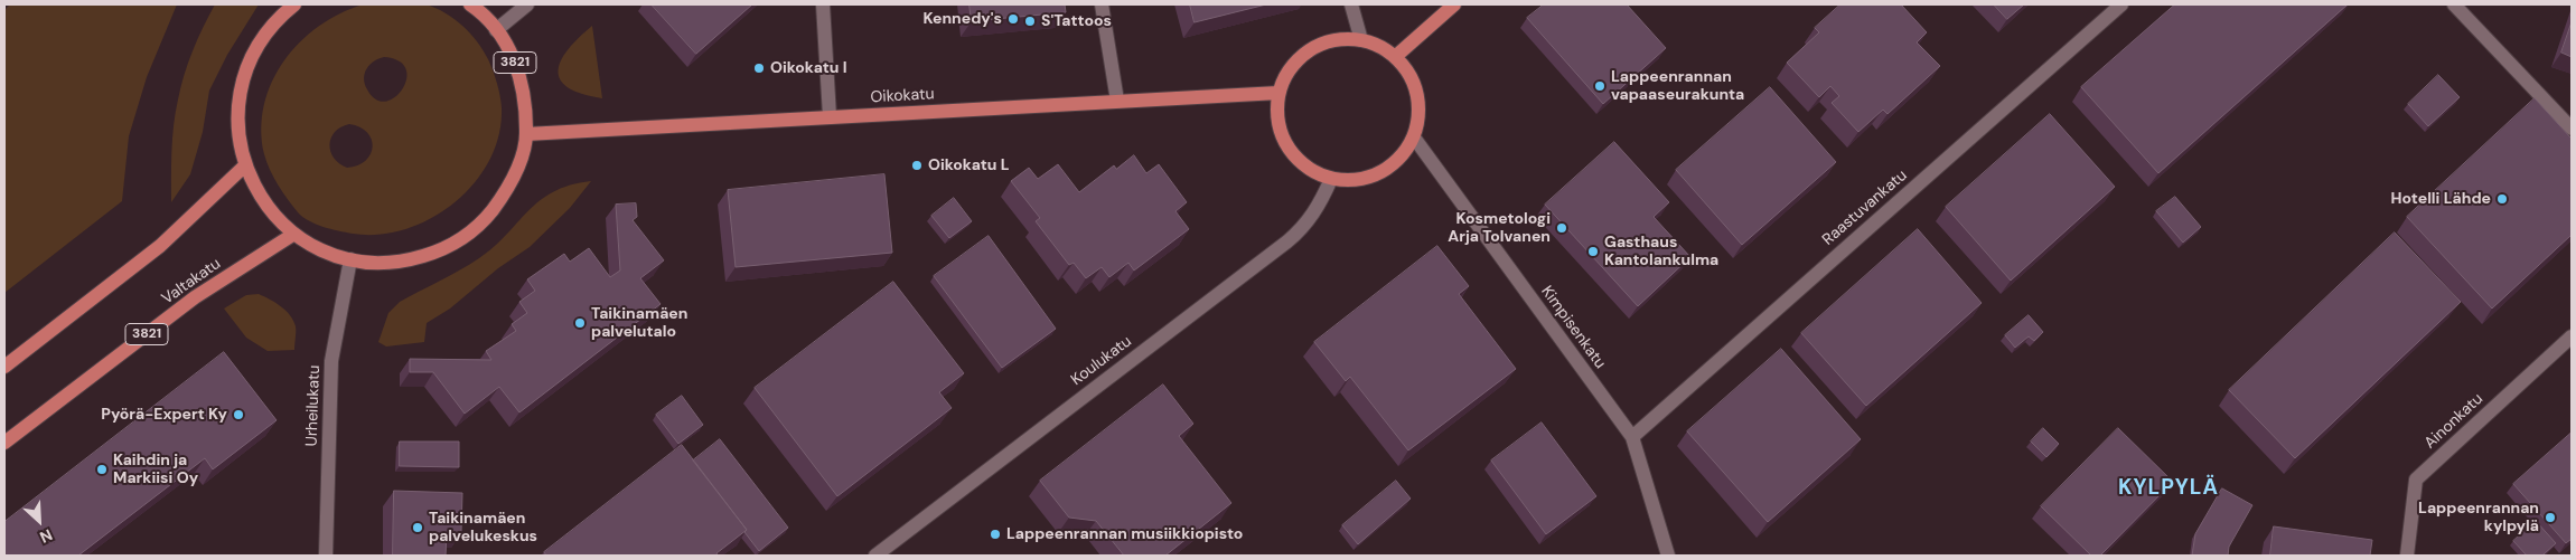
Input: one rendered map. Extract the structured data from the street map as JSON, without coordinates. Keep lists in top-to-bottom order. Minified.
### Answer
{"streets":{"main road":["3821","Oikokatu","Valtakatu"],"street":["Raastuvankatu","Kimpisenkatu","Koulukatu","Urheilukatu","Ainonkatu"]},"crossings":[["3821","Oikokatu"],["3821","Valtakatu"],["3821","Urheilukatu"],["Oikokatu","Kimpisenkatu"],["Oikokatu","Koulukatu"],["Raastuvankatu","Kimpisenkatu"],["Kimpisenkatu","Koulukatu"]],"districts":["KYLPYLÄ"],"places":["Kennedy's","S'Tattoos","Oikokatu I","Lappeenrannan vapaaseurakunta","Oikokatu L","Hotelli Lähde","Kosmetologi Arja Tolvanen","Gasthaus Kantolankulma","Taikinamäen palvelutalo","Pyörä-Expert Ky","Kaihdin ja Markiisi Oy","Lappeenrannan kylpylä","Taikinamäen palvelukeskus","Lappeenrannan musiikkiopisto"],"north":"bottom right"}
